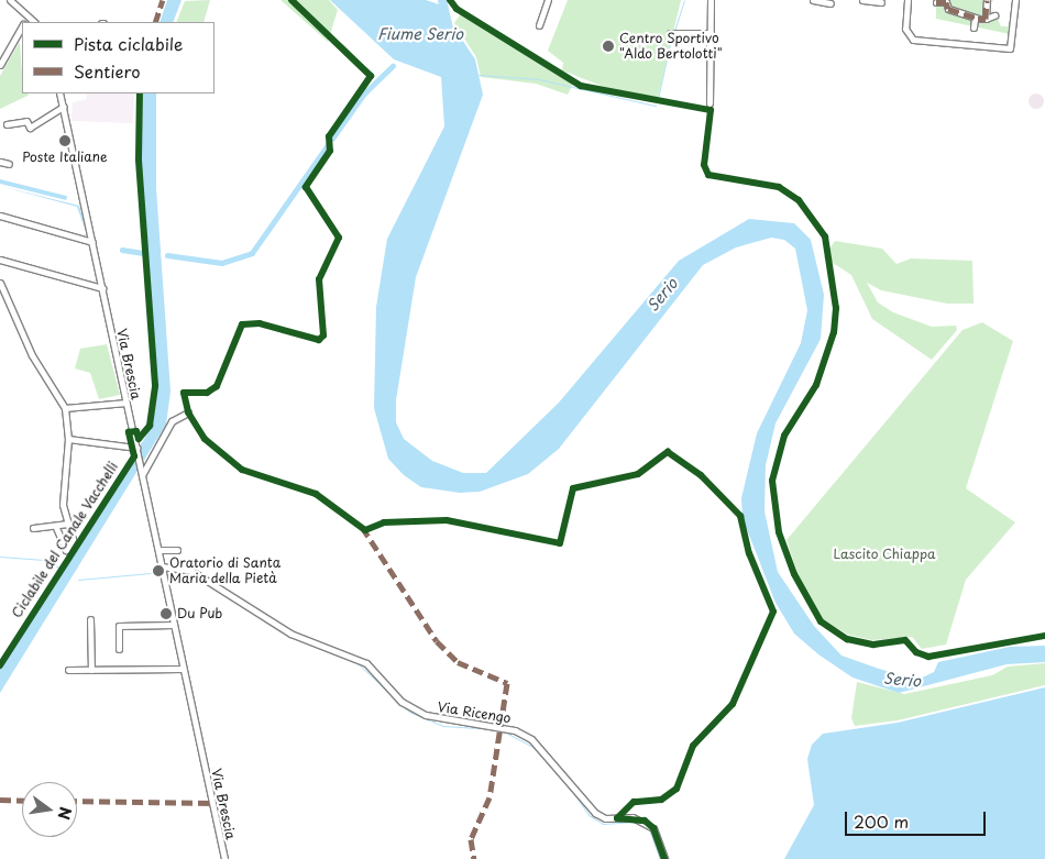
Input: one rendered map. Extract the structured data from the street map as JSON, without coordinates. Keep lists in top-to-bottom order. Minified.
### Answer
{"streets":{"street":["Via Brescia","Via Ricengo"],"cycle path":["Ciclabile del Canale Vacchelli"]},"crossings":[["Via Brescia","Via Ricengo"]],"water":["Fiume Serio","Serio"],"parks":["Lascito Chiappa"],"places":["Centro Sportivo \"Aldo Bertolotti\"","Poste Italiane","Oratorio di Santa Maria della Pietà","Du Pub"],"legend":["Pista ciclabile","Sentiero"],"scale_bar":"200 m","north":"right"}
